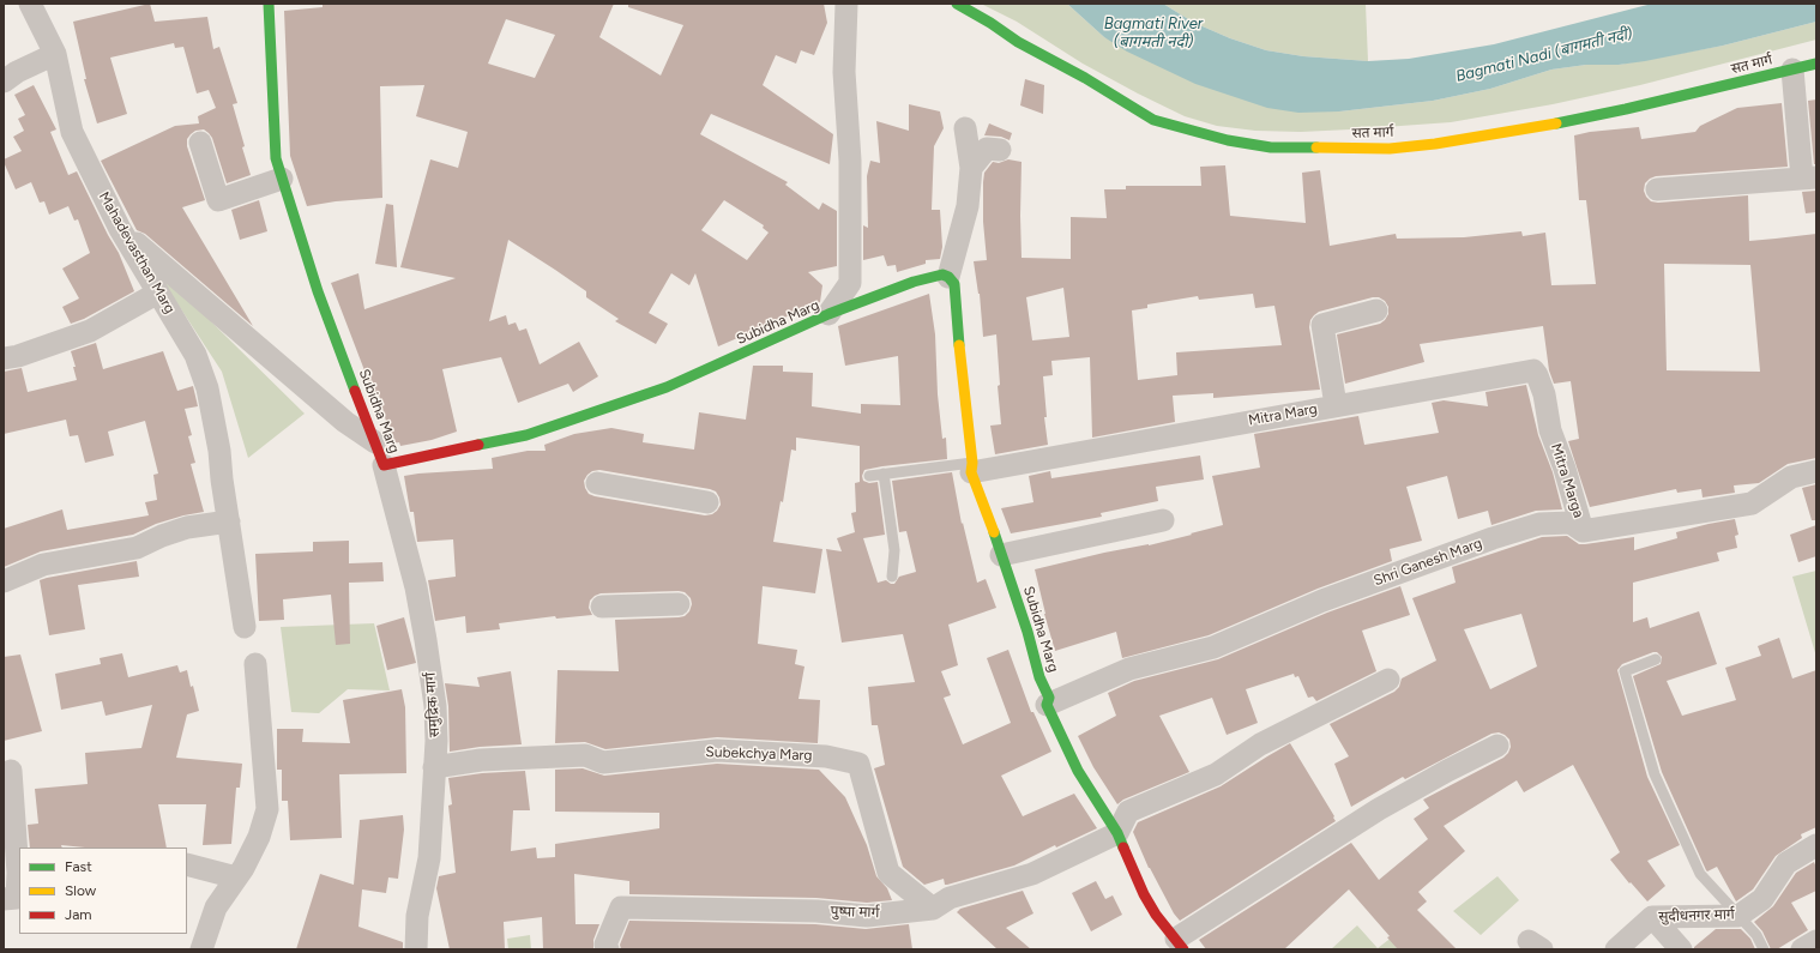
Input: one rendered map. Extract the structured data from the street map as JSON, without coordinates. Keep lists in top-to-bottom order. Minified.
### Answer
{"streets":{"street":["सत मार्ग","Mahadevasthan Marg","Subidha Marg","Mitra Marg","Mitra Marga","Shri Ganesh Marg","समुद्रिक मार्ग","Subekchya Marg","पुष्पा मार्ग","सुदीधनगर मार्ग"]},"crossings":[["Subidha Marg","Mitra Marg"],["Subidha Marg","Shri Ganesh Marg"],["Subidha Marg","समुद्रिक मार्ग"],["Subidha Marg","पुष्पा मार्ग"],["Mitra Marg","Mitra Marga"],["Mitra Marga","Shri Ganesh Marg"],["समुद्रिक मार्ग","Subekchya Marg"],["Subekchya Marg","पुष्पा मार्ग"]],"water":["Bagmati River (बागमती नदी)","Bagmati Nadi (बागमती नदी)"],"legend":["Fast","Slow","Jam"]}
